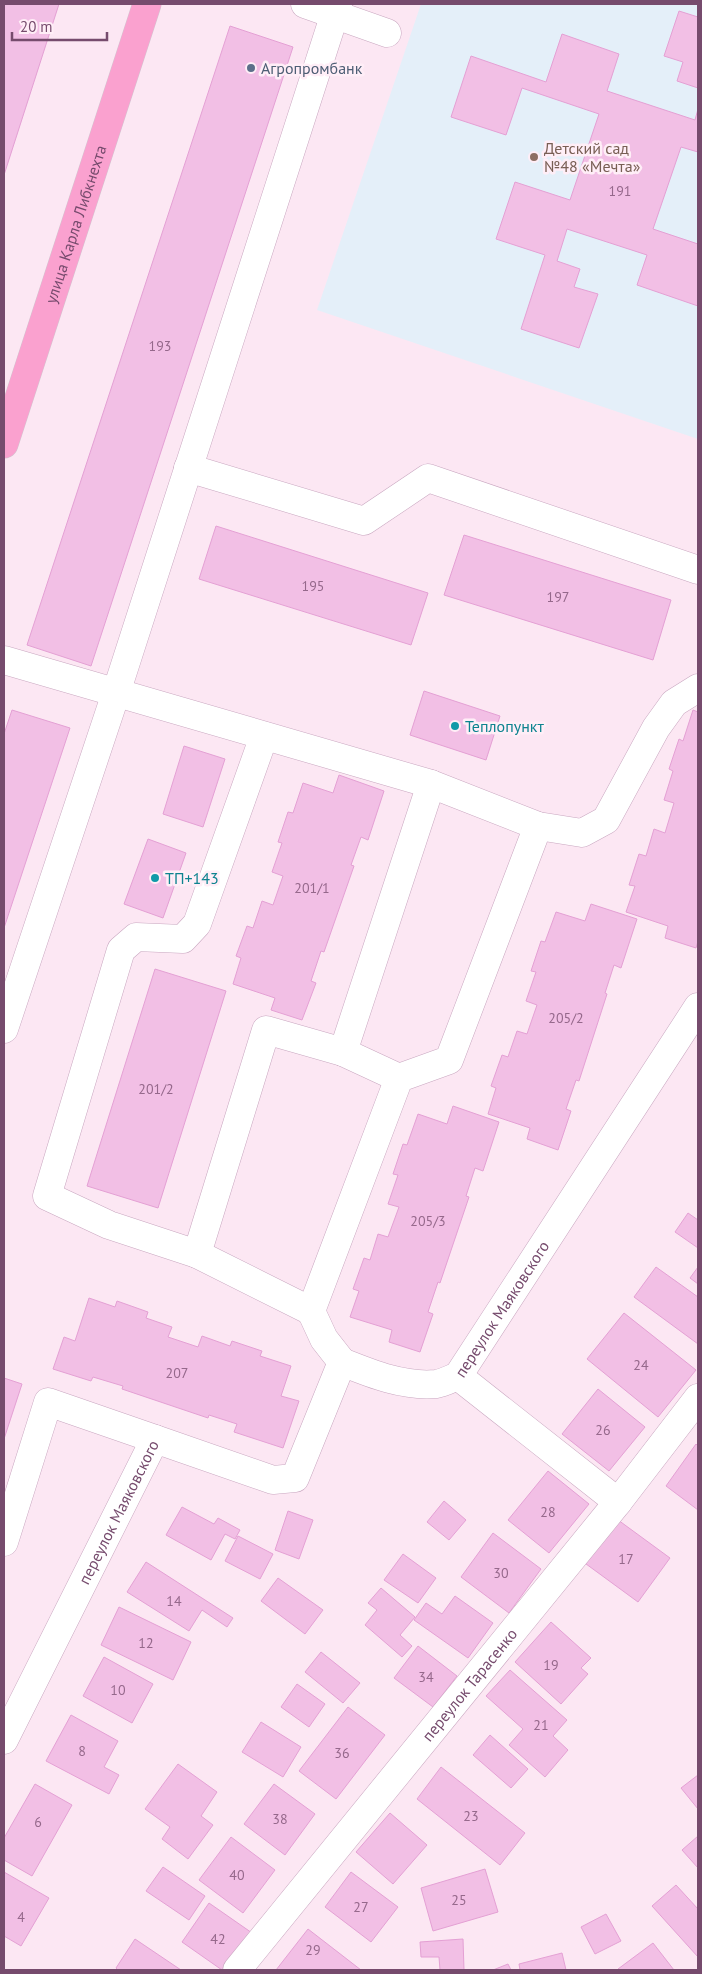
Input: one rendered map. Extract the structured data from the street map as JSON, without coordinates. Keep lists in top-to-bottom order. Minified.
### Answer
{"streets":{"main road":["улица Карла Либкнехта"],"street":["переулок Маяковского","переулок Тарасенко"]},"places":["Агропромбанк","Детский сад №48 «Мечта»","Теплопункт","ТП+143"],"house_numbers":["191","193","195","197","201/1","205/2","201/2","205/3","24","207","26","28","17","30","14","12","19","34","10","21","8","36","23","38","6","40","25","27","4","42","29"],"scale_bar":"20 m"}
